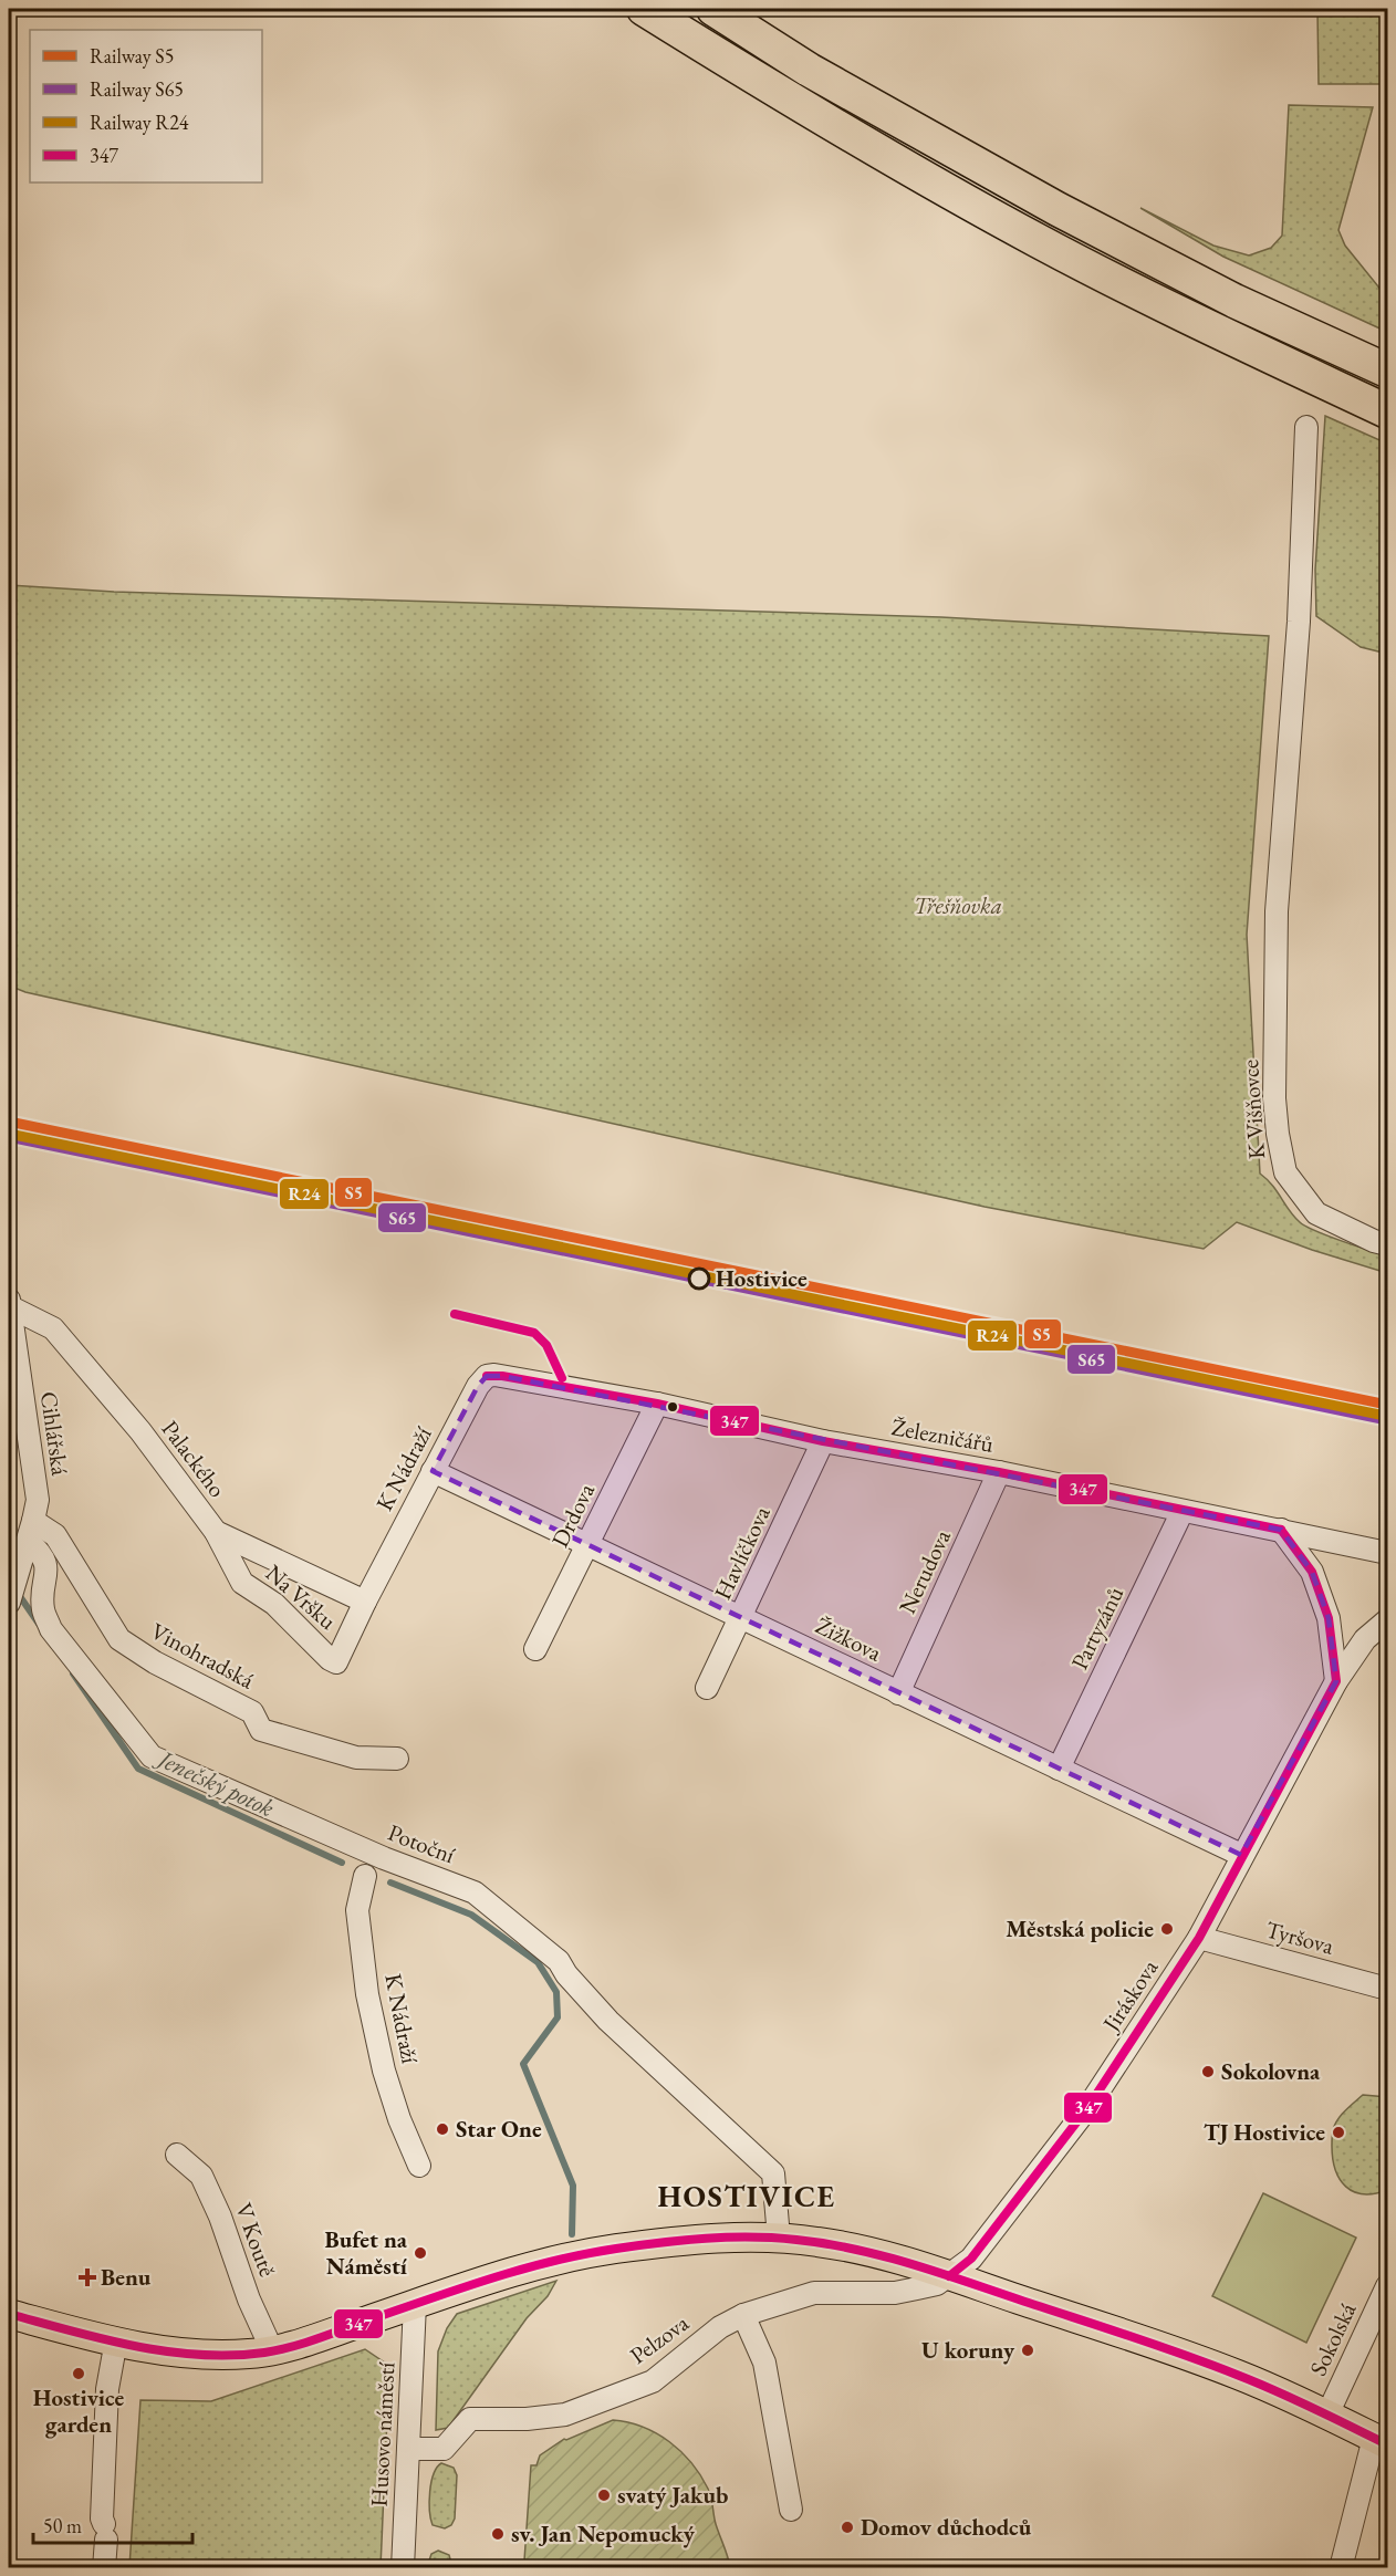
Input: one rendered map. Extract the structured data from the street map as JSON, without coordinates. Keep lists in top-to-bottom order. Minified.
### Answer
{"streets":{"street":["K Višňovce","Cihlářská","Železničářů","Palackého","K Nádraží","Drdova","Havlíčkova","Nerudova","Na Vršku","Partyzánů","Žižkova","Vinohradská","Potoční","Tyršova","Jiráskova","V Koutě","Pelzova","Sokolská","Husovo náměstí"]},"crossings":[["Cihlářská","Palackého"],["Cihlářská","Vinohradská"],["Cihlářská","Potoční"],["Železničářů","K Nádraží"],["Železničářů","Drdova"],["Železničářů","Havlíčkova"],["Železničářů","Nerudova"],["Železničářů","Partyzánů"],["Palackého","K Nádraží"],["Palackého","Na Vršku"],["K Nádraží","Na Vršku"],["K Nádraží","Žižkova"],["Drdova","Žižkova"],["Havlíčkova","Žižkova"],["Nerudova","Žižkova"],["Partyzánů","Žižkova"],["Žižkova","Jiráskova"],["Vinohradská","Potoční"],["Tyršova","Jiráskova"],["Jiráskova","Pelzova"],["Pelzova","Husovo náměstí"]],"districts":["HOSTIVICE"],"water":["Jenečský potok"],"parks":["Třešňovka"],"places":{"other":["Hostivice","Městská policie","Sokolovna","Star One","TJ Hostivice","Bufet na Náměstí","U koruny","Hostivice garden","svatý Jakub","Domov důchodců","sv. Jan Nepomucký"],"health":["Benu"]},"lines":["rail line S5","rail line R24","rail line S65","transit line 347"],"legend":["Railway S5","Railway S65","Railway R24","347"],"scale_bar":"50 m"}
